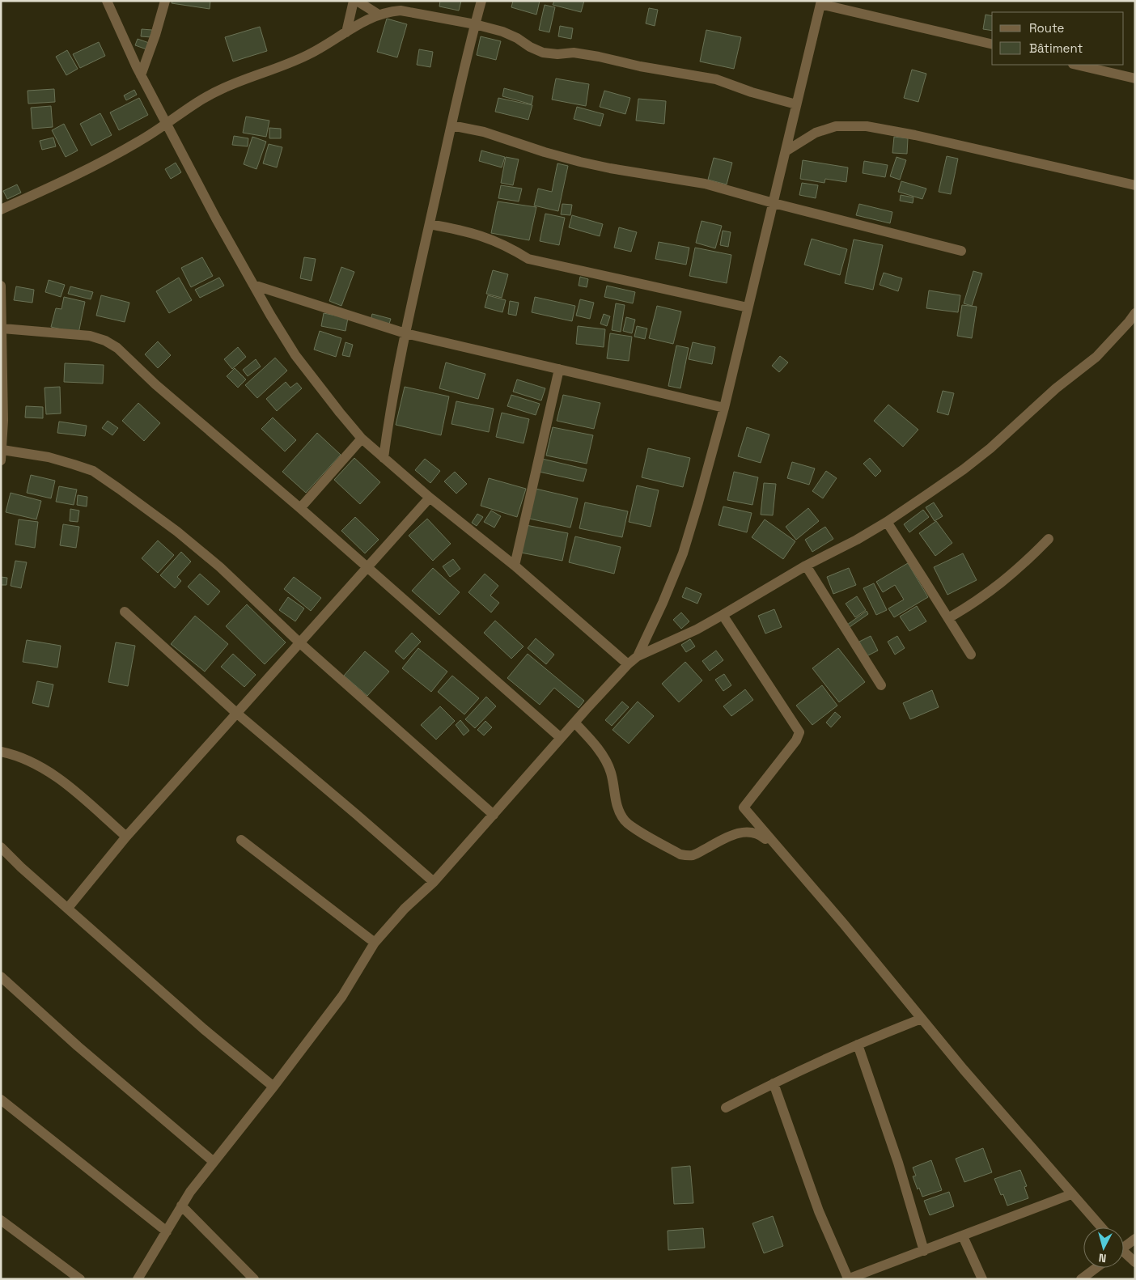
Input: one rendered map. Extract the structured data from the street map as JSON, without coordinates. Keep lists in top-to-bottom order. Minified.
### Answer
{"legend":["Route","Bâtiment"],"north":"bottom"}
